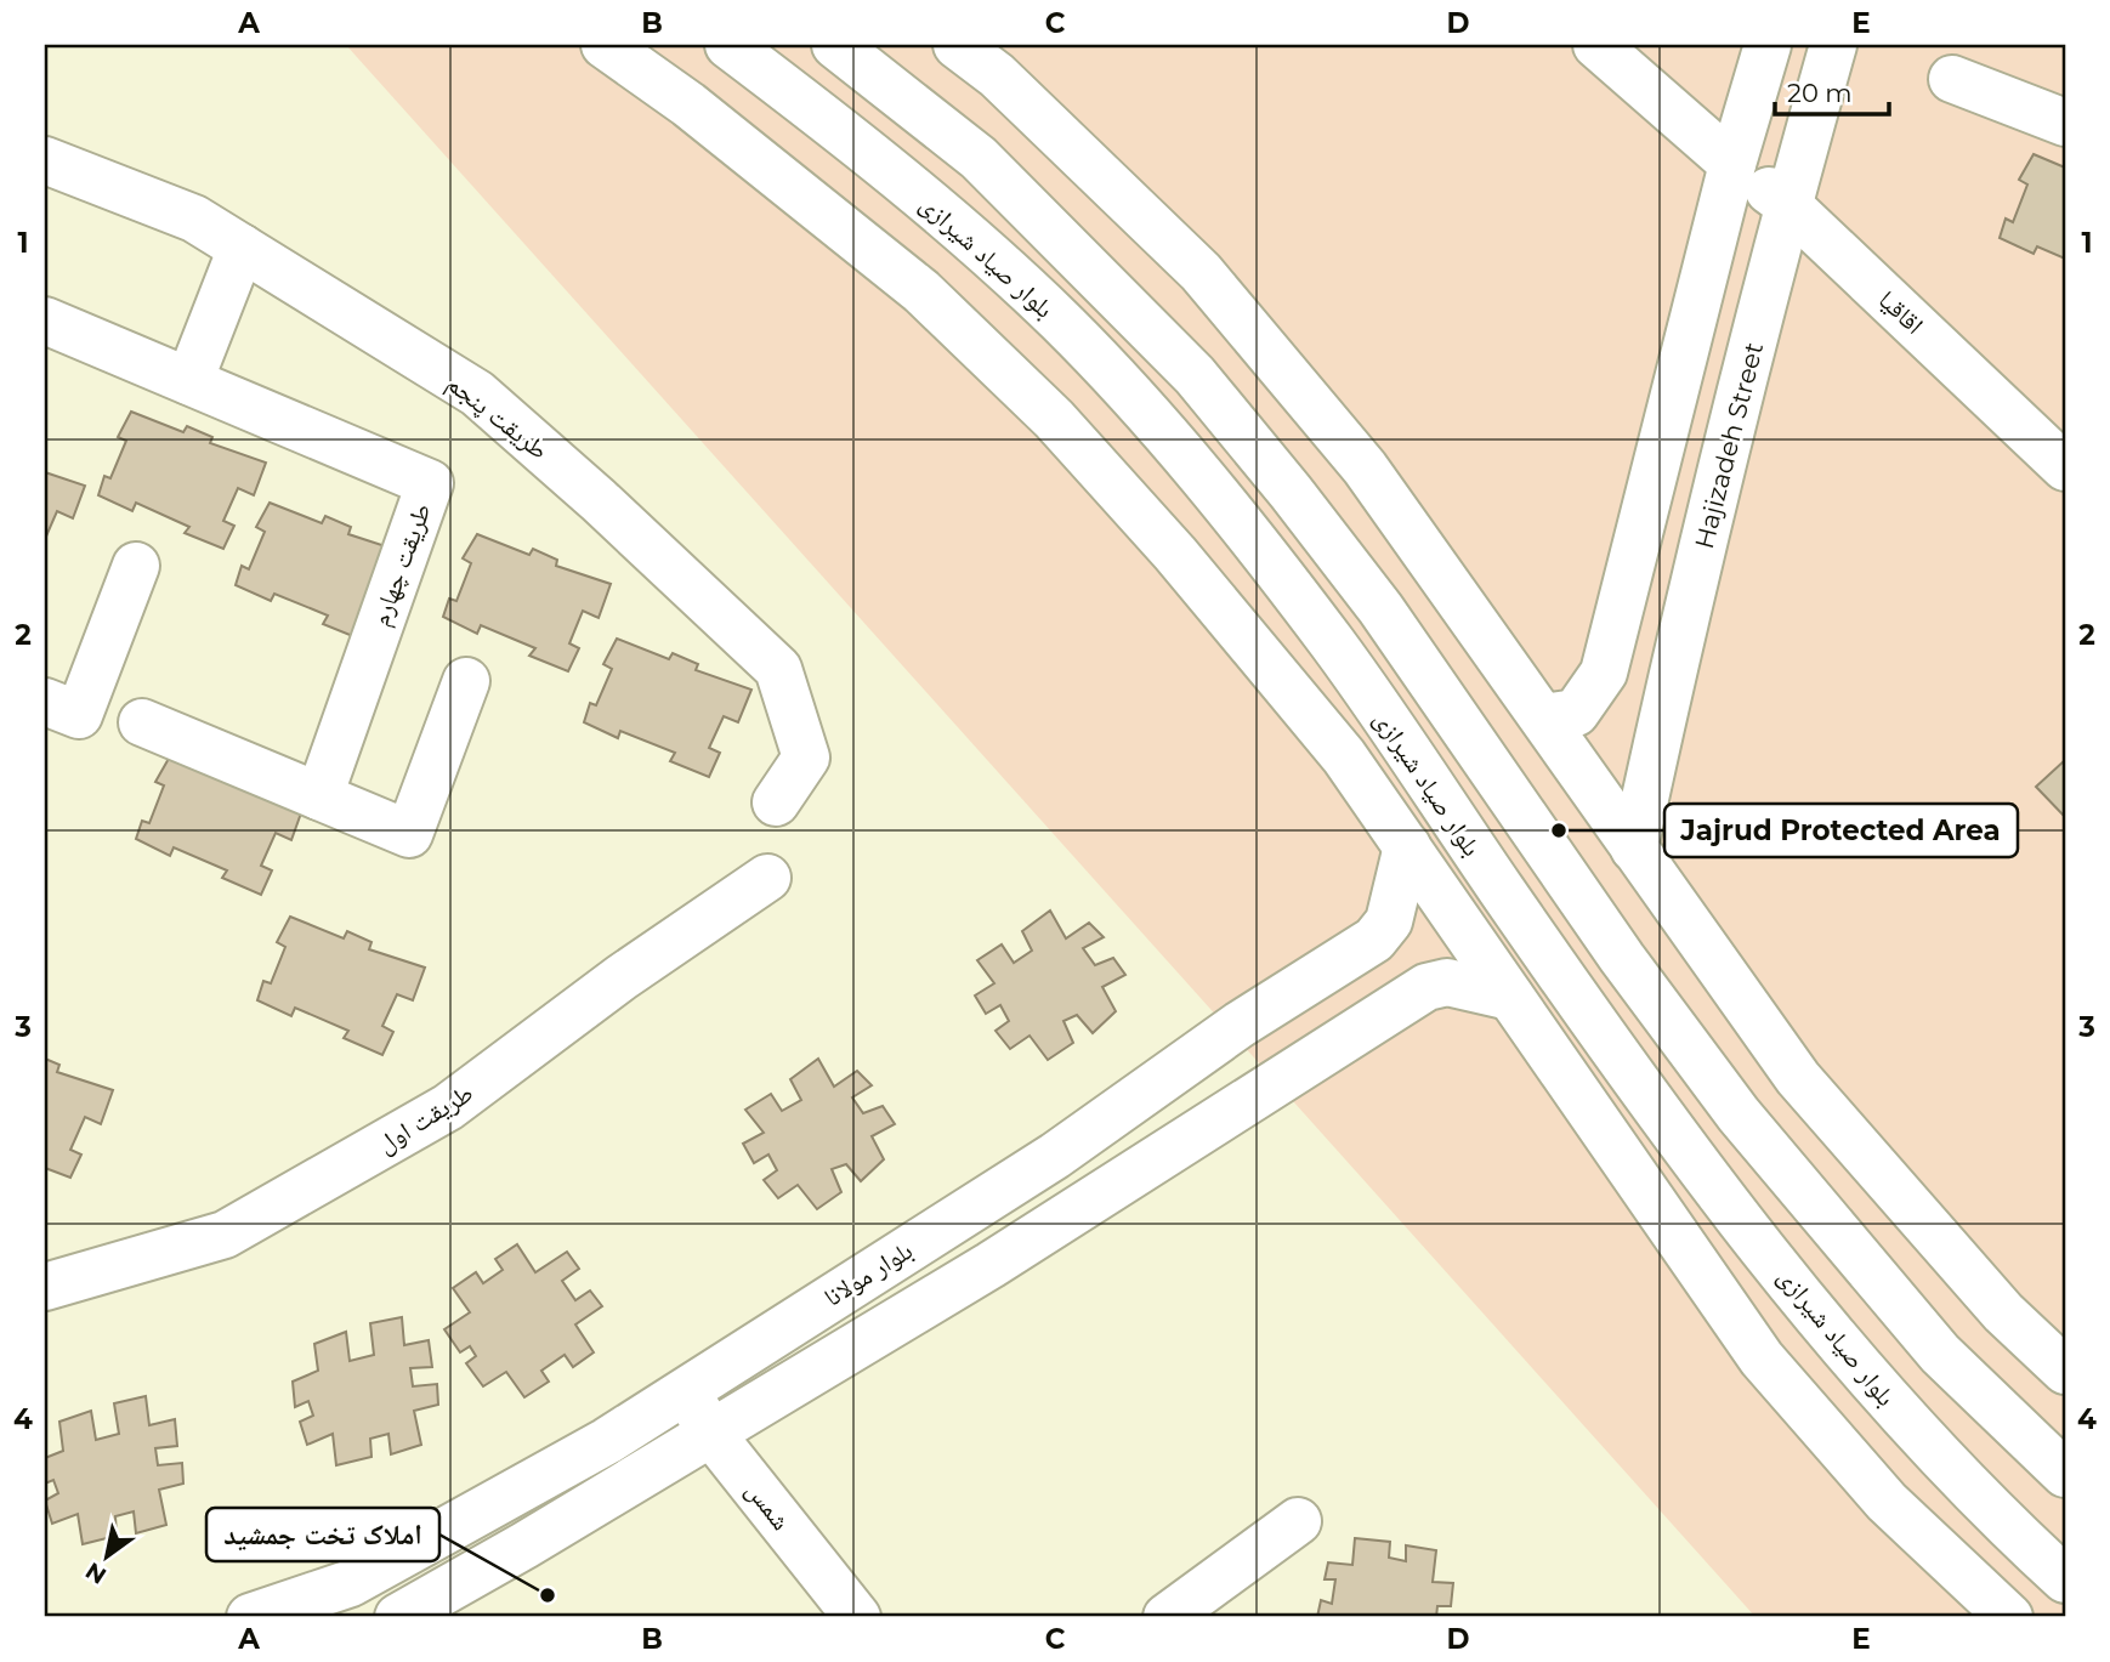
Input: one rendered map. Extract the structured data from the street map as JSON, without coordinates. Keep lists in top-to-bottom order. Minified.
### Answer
{"streets":{"street":["بلوار صیاد شیرازی","اقاقیا","طریقت پنجم","Hajizadeh Street","طریقت چهارم","طریقت اول","بلوار مولانا","شمس"]},"crossings":[["اقاقیا","Hajizadeh Street"],["بلوار مولانا","شمس"]],"places":["Jajrud Protected Area","املاک تخت جمشید"],"scale_bar":"20 m","north":"bottom left","grid":{"columns":["A","B","C","D","E"],"rows":["1","2","3","4"]}}
